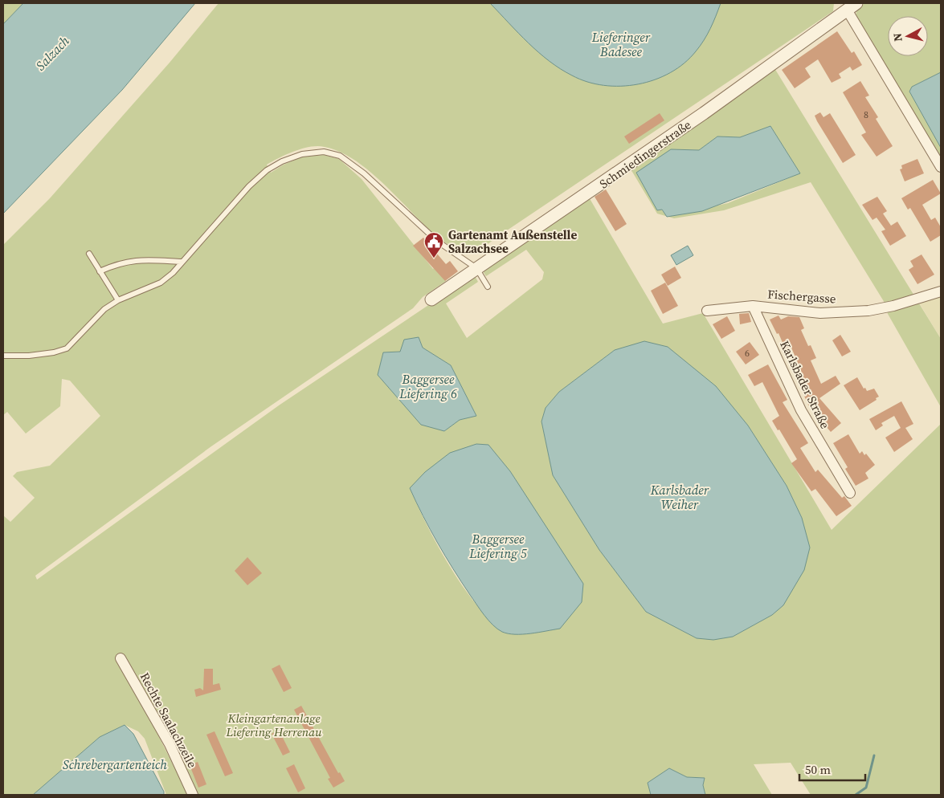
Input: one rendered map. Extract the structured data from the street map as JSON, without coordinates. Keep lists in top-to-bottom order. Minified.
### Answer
{"streets":{"street":["Schmiedingerstraße","Fischergasse","Karlsbader Straße","Rechte Saalachzeile"]},"crossings":[["Fischergasse","Karlsbader Straße"]],"water":["Lieferinger Badesee","Salzach","Baggersee Liefering 6","Karlsbader Weiher","Baggersee Liefering 5","Schrebergartenteich"],"parks":["Kleingartenanlage Liefering Herrenau"],"places":{"public building":["Gartenamt Außenstelle Salzachsee"]},"house_numbers":["8","6"],"scale_bar":"50 m","north":"left"}
